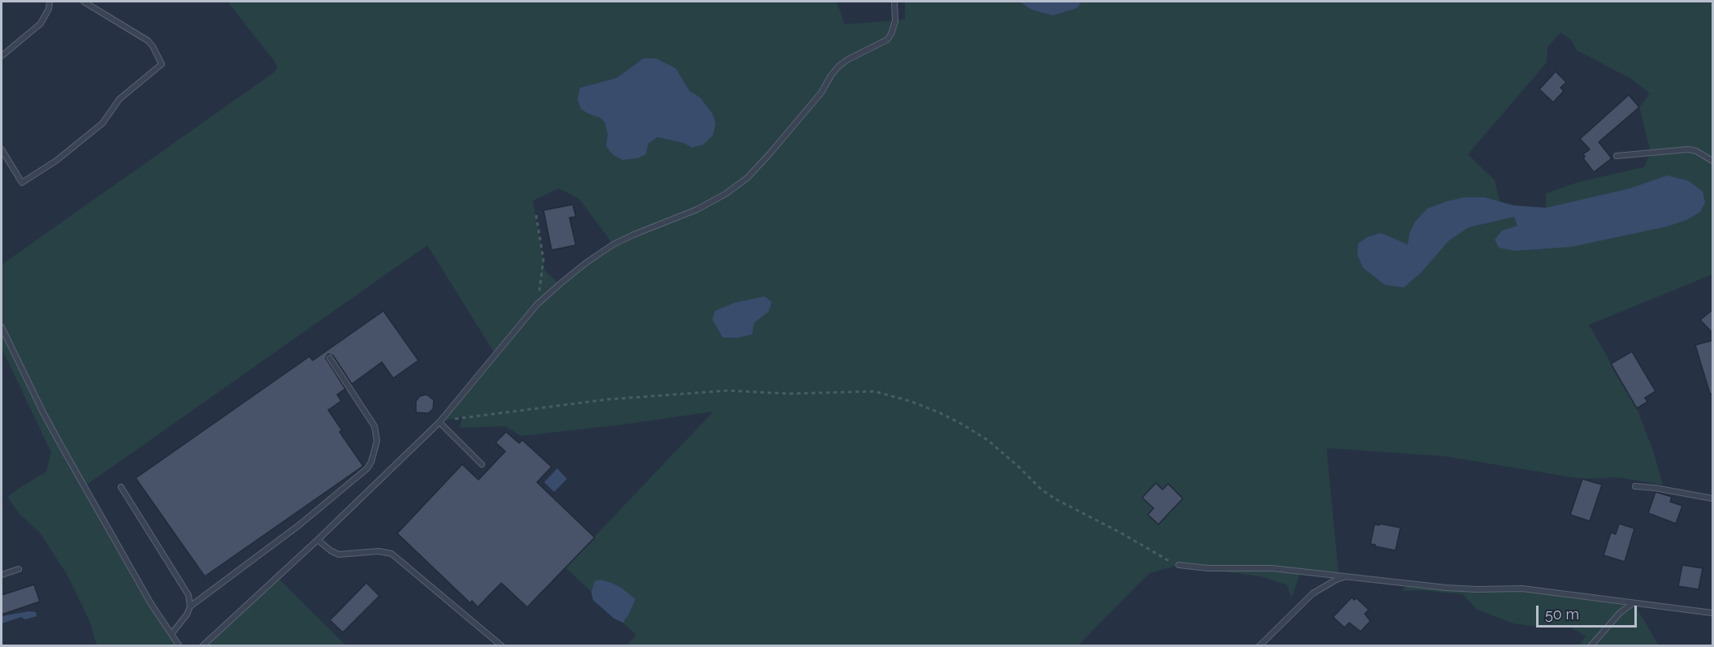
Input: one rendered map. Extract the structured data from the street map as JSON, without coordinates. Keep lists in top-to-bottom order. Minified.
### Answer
{"scale_bar":"50 m"}
